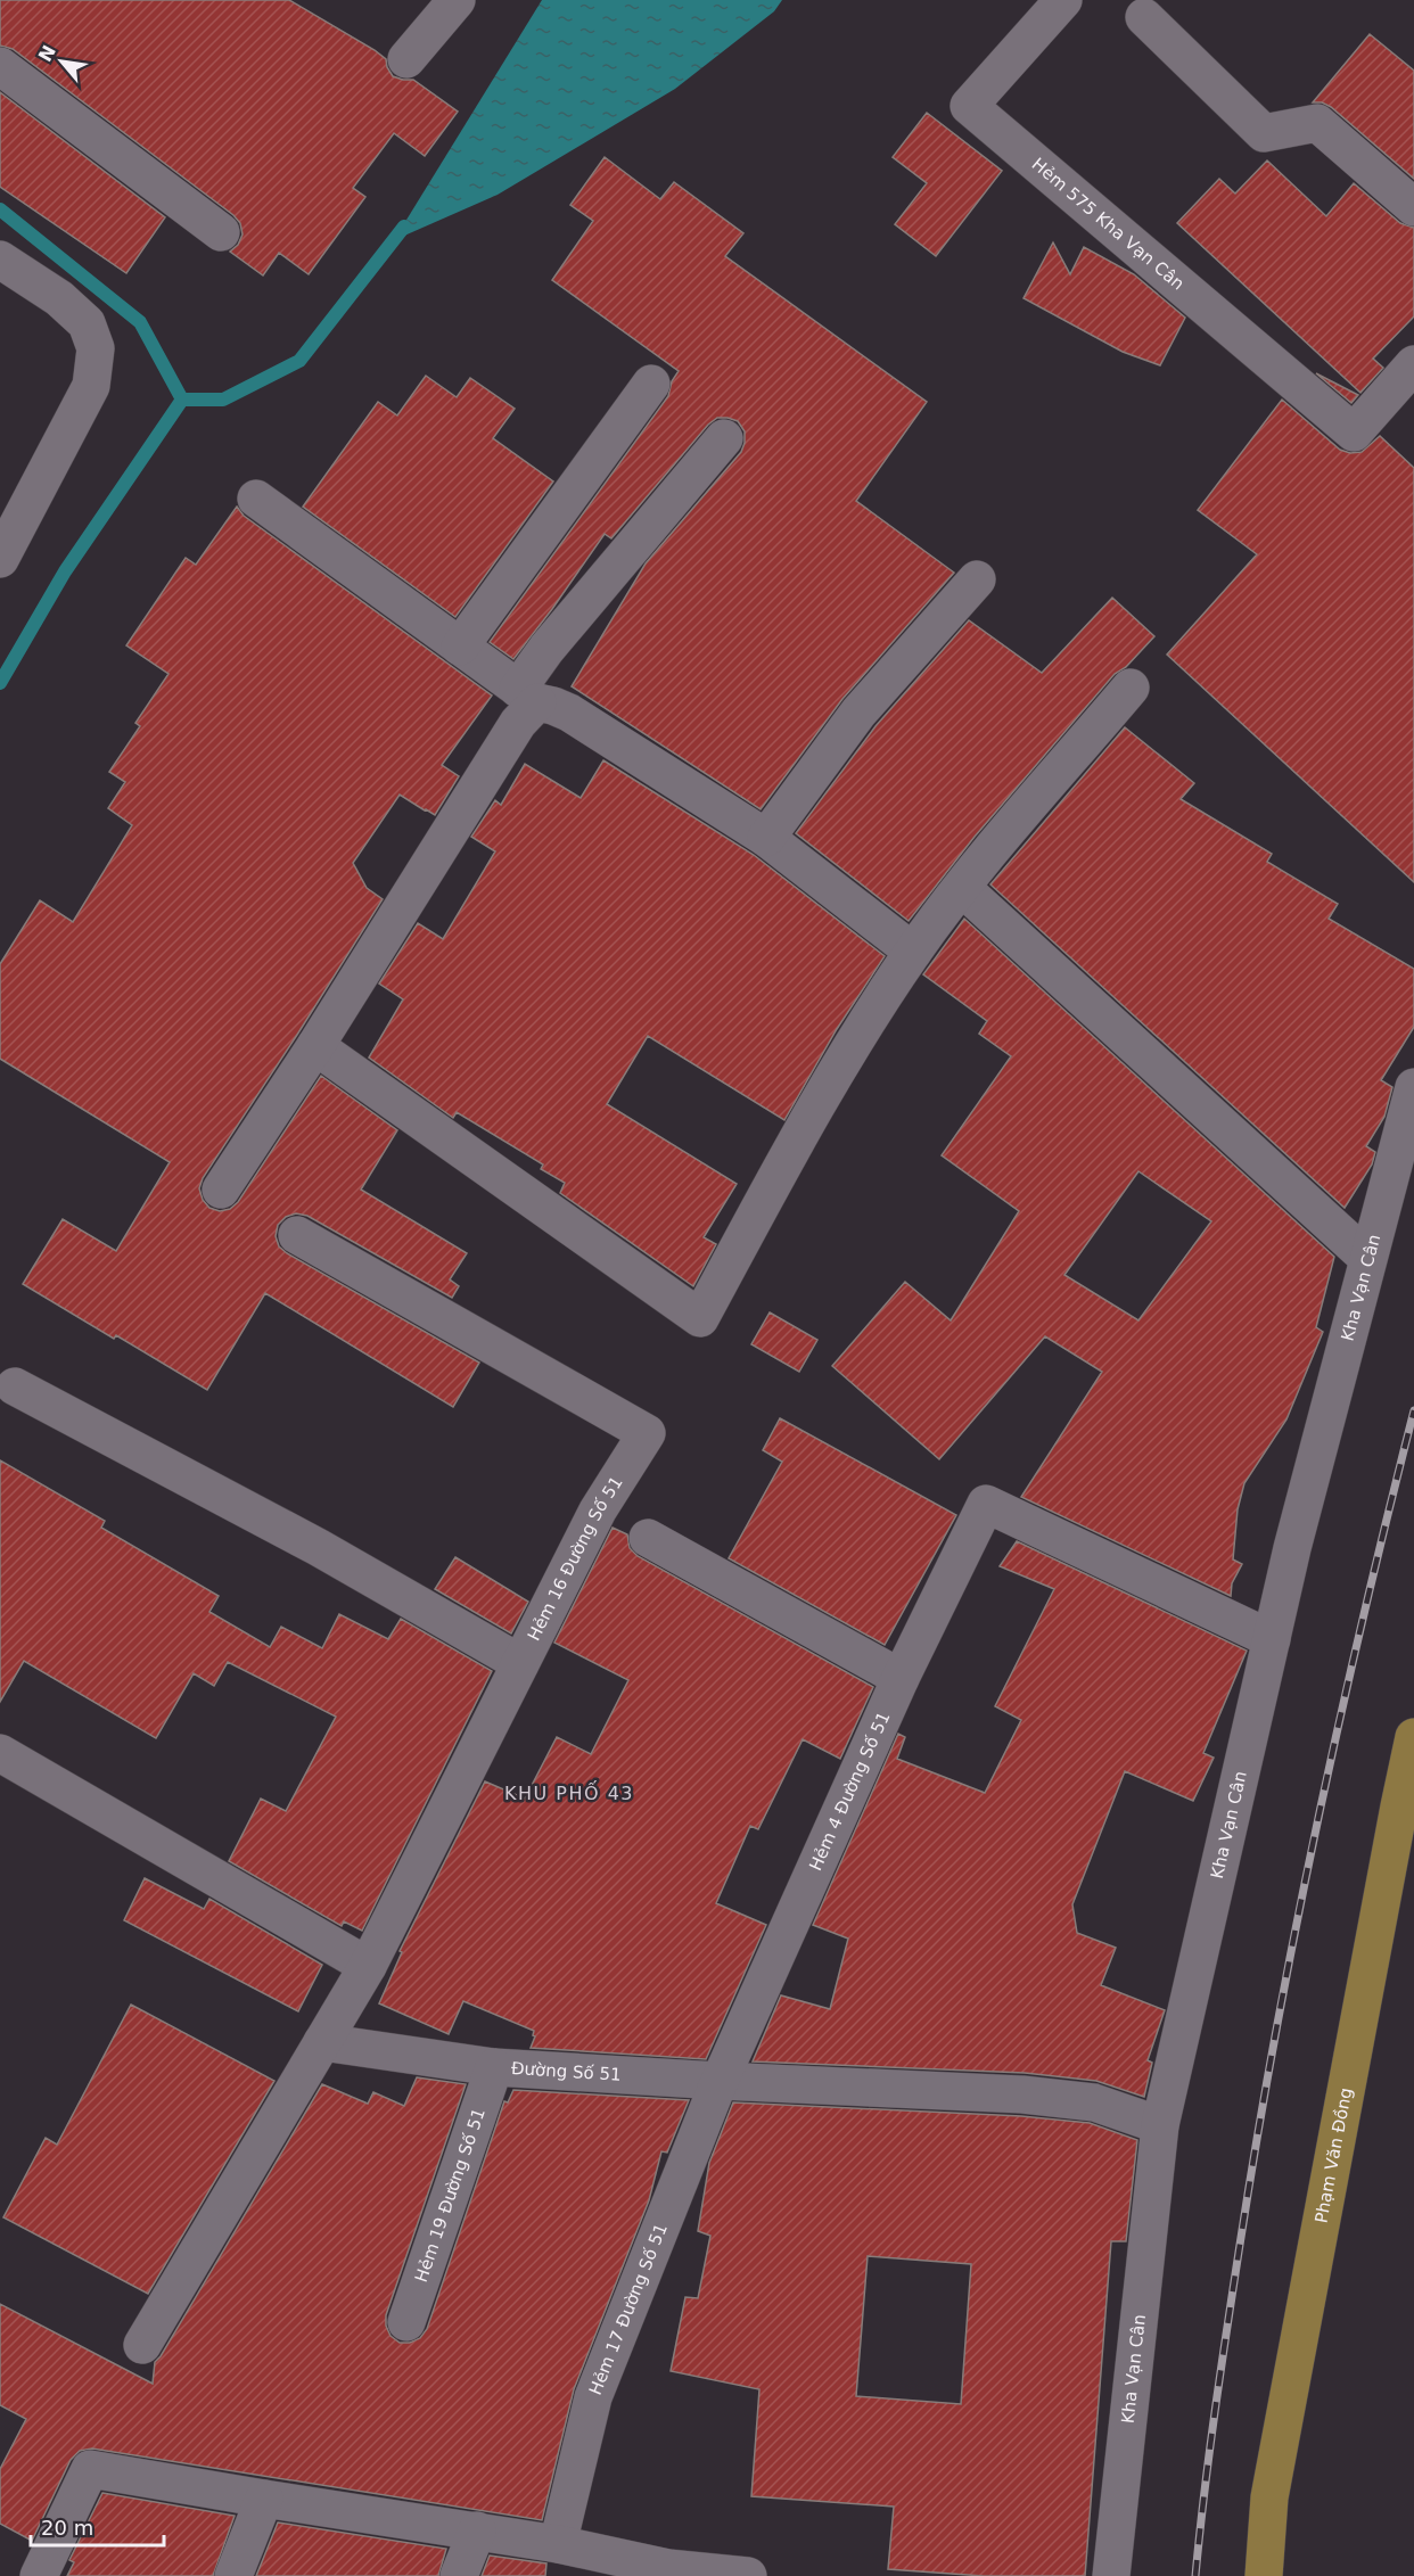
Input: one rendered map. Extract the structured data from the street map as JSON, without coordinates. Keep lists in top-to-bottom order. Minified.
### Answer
{"streets":{"main road":["Phạm Văn Đồng"],"street":["Hẻm 575 Kha Vạn Cân","Kha Vạn Cân","Hẻm 16 Đường Số 51","Hẻm 4 Đường Số 51","Đường Số 51","Hẻm 19 Đường Số 51","Hẻm 17 Đường Số 51"]},"crossings":[["Kha Vạn Cân","Hẻm 4 Đường Số 51"],["Kha Vạn Cân","Đường Số 51"],["Hẻm 16 Đường Số 51","Đường Số 51"],["Hẻm 4 Đường Số 51","Đường Số 51"],["Hẻm 4 Đường Số 51","Hẻm 17 Đường Số 51"],["Đường Số 51","Hẻm 19 Đường Số 51"],["Đường Số 51","Hẻm 17 Đường Số 51"]],"districts":["KHU PHỐ 43"],"scale_bar":"20 m","north":"top left"}
